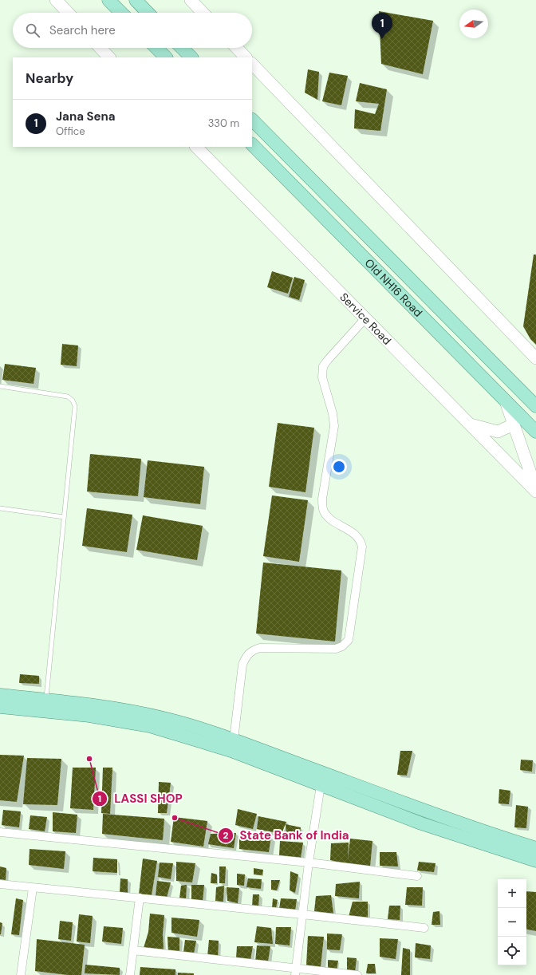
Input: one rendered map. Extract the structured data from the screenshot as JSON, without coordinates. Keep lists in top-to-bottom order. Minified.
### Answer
{"streets":{"main road":["Old NH16 Road"],"street":["Service Road"]},"places":["LASSI SHOP","State Bank of India"],"north":"left","page":{"pins":"1","search":"Search here","heading":"Nearby","list":[{"mark":"1","name":"Jana Sena","note":"Office","value":"330 m"}],"map_buttons":["+","−"]}}
